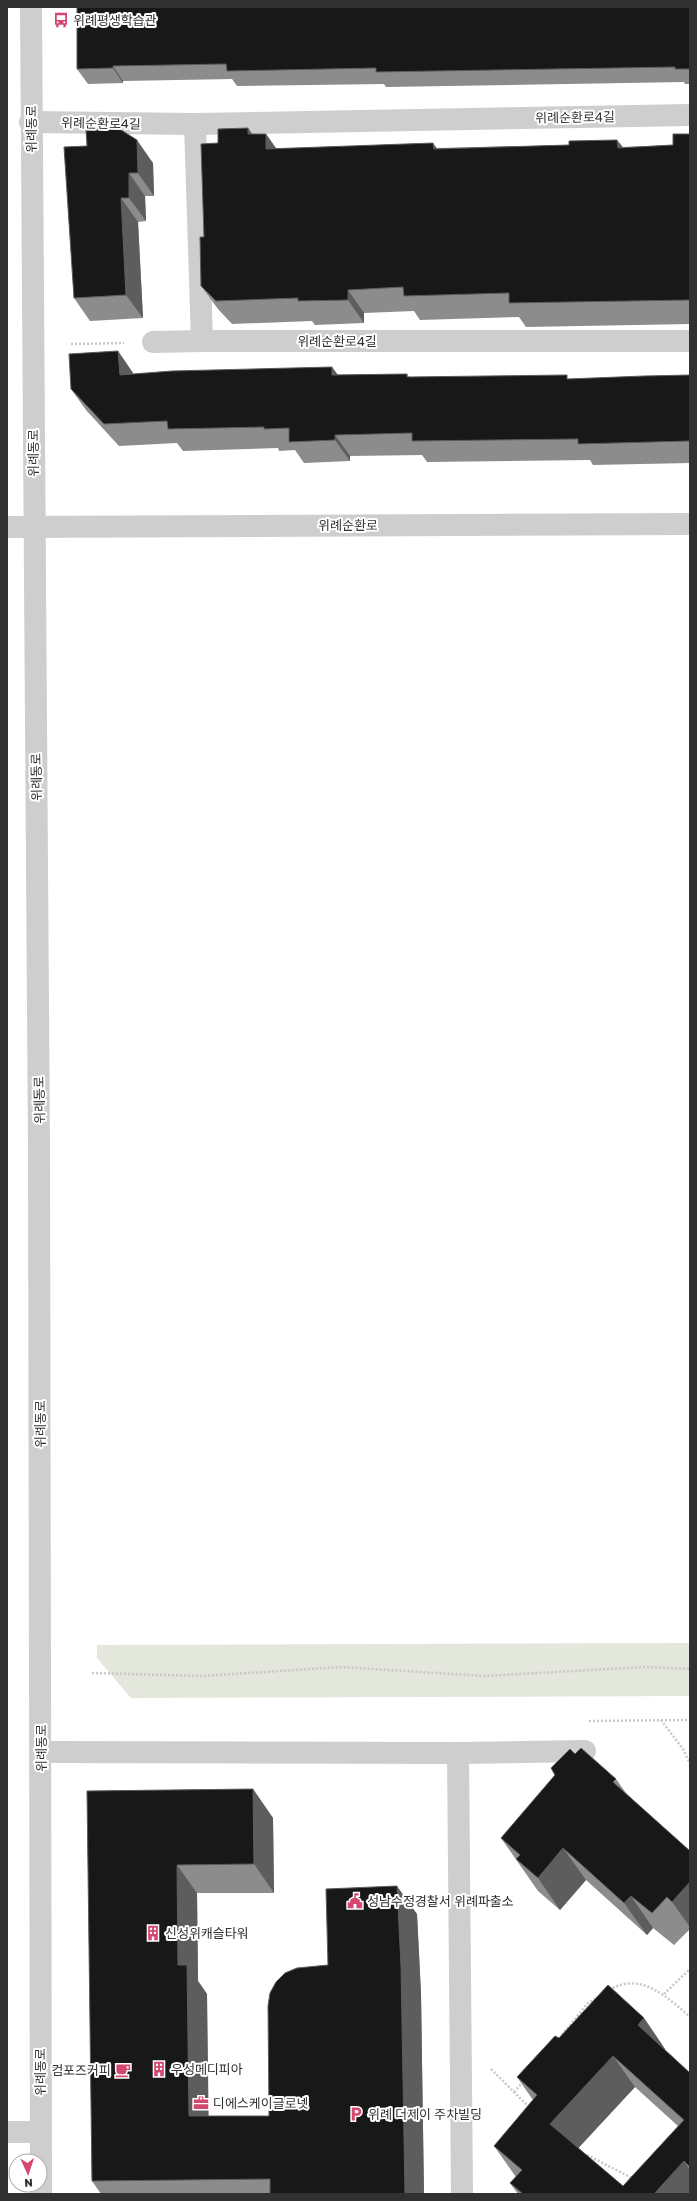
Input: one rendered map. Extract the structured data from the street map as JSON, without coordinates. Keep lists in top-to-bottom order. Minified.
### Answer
{"streets":{"street":["위례순환로4길","위례동로","위례순환로"]},"crossings":[["위례순환로4길","위례동로"],["위례동로","위례순환로"]],"places":{"bus stop":["위례평생학습관"],"public building":["성남수정경찰서 위례파출소"],"building":["신성위캐슬타워","우성메디피아"],"cafe":["컴포즈커피"],"office":["디에스케이글로넷"],"parking":["위례 더제이 주차빌딩"]},"north":"bottom"}
